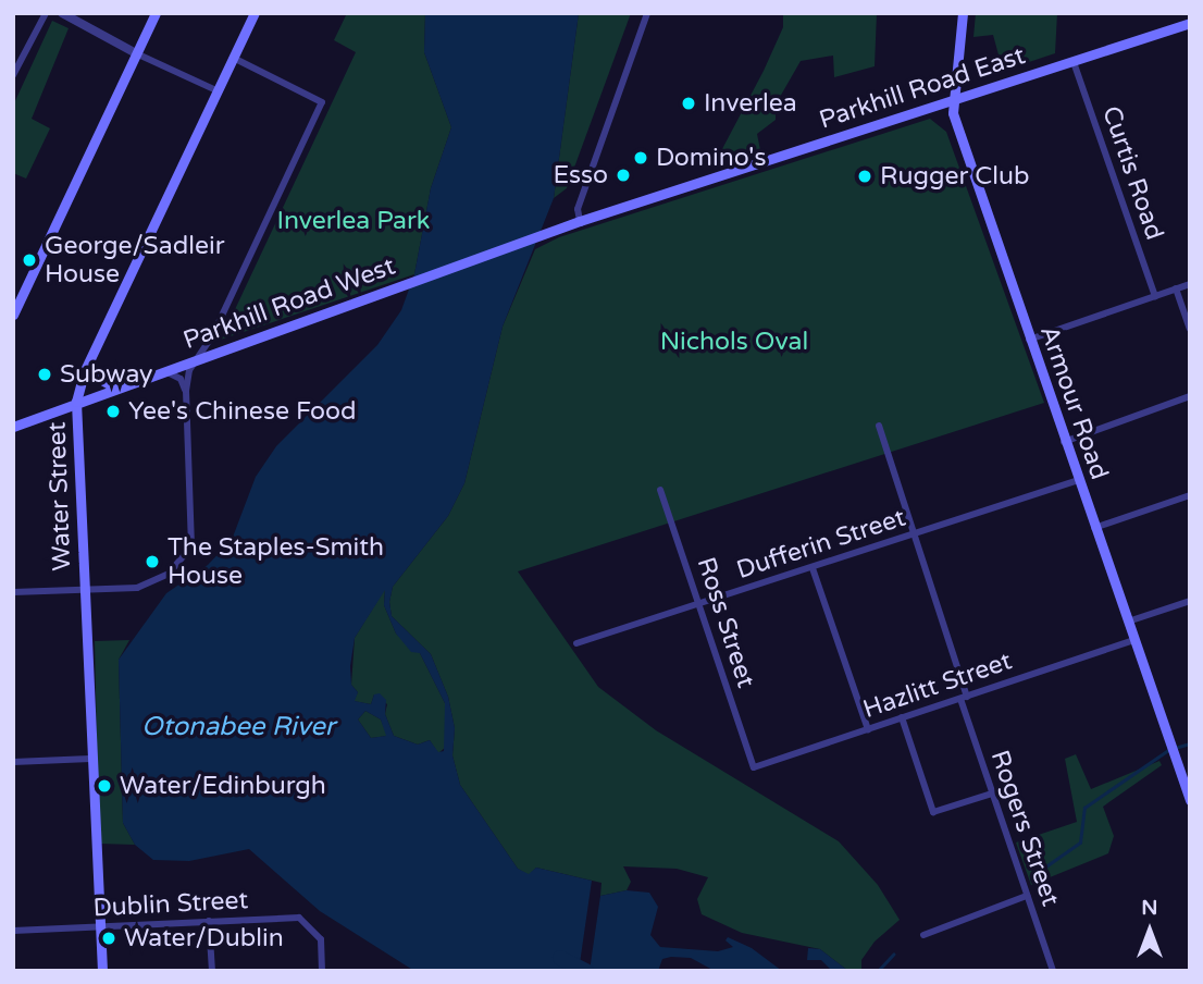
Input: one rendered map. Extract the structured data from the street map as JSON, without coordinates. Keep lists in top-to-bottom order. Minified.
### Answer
{"streets":{"main road":["Parkhill Road East","Parkhill Road West","Armour Road","Water Street"],"street":["Curtis Road","Dufferin Street","Ross Street","Hazlitt Street","Rogers Street","Dublin Street"]},"crossings":[["Parkhill Road East","Curtis Road"],["Parkhill Road East","Parkhill Road West"],["Parkhill Road East","Armour Road"],["Parkhill Road West","Water Street"],["Armour Road","Dufferin Street"],["Armour Road","Hazlitt Street"],["Water Street","Dublin Street"],["Dufferin Street","Ross Street"],["Dufferin Street","Rogers Street"],["Ross Street","Hazlitt Street"],["Hazlitt Street","Rogers Street"]],"water":["Otonabee River"],"parks":["Inverlea Park","Nichols Oval"],"places":["Inverlea","Domino's","Esso","Rugger Club","George/Sadleir House","Subway","Yee's Chinese Food","The Staples-Smith House","Water/Edinburgh","Water/Dublin"],"north":"top"}
